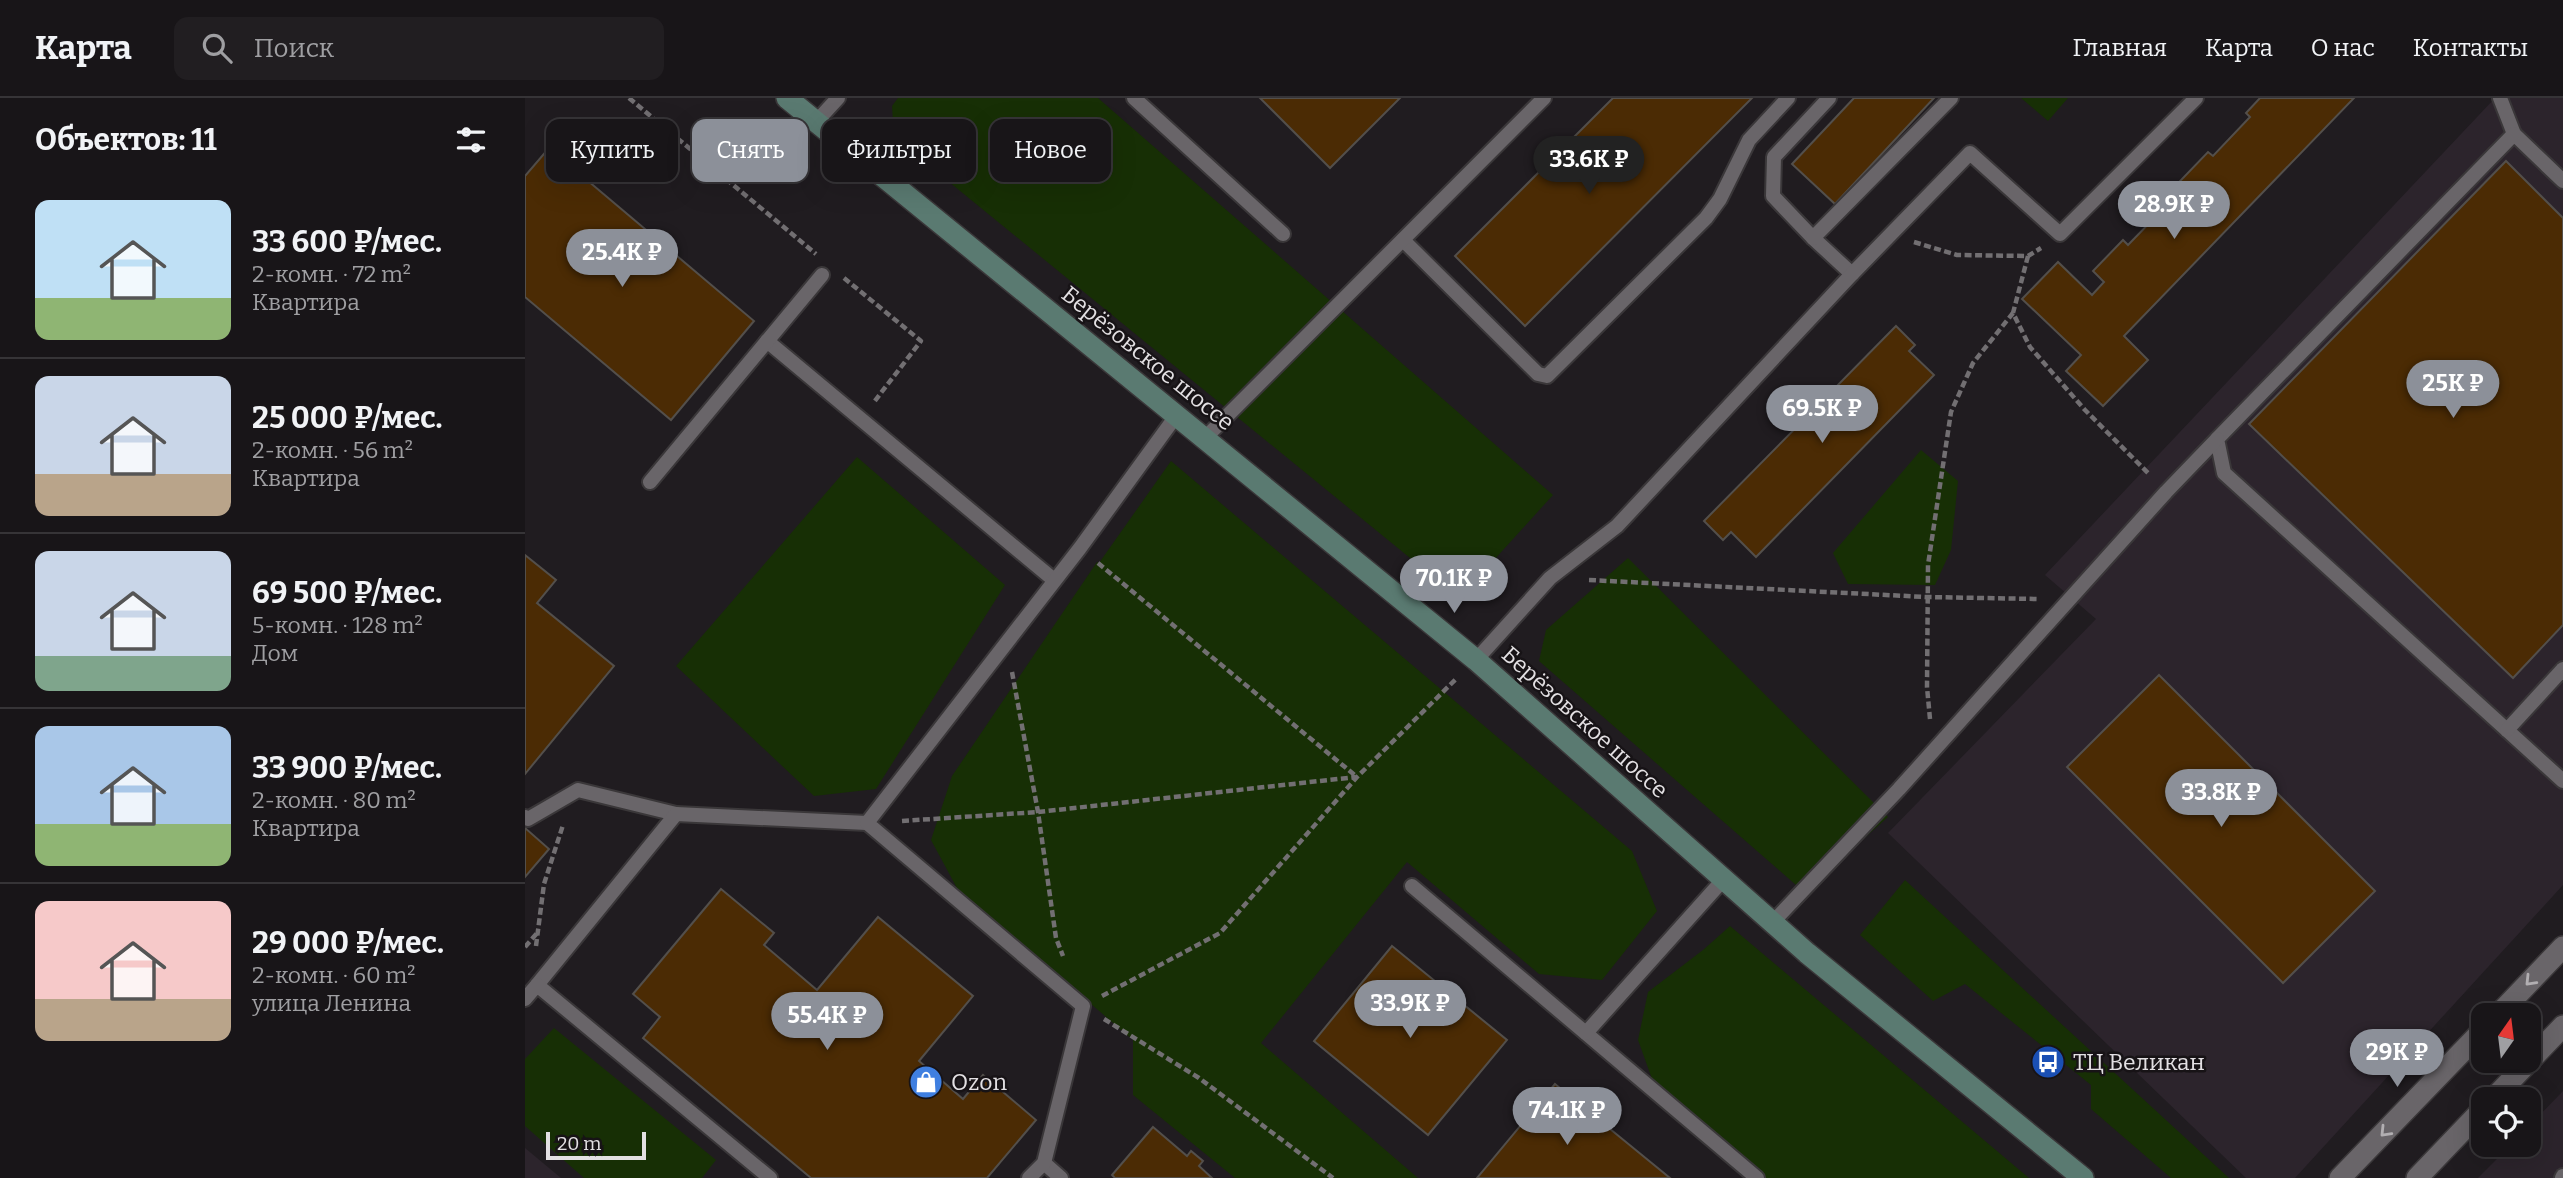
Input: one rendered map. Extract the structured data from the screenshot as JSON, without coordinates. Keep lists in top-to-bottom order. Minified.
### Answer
{"streets":{"main road":["Берёзовское шоссе"]},"places":{"bus stop":["ТЦ Великан"],"shop":["Ozon"]},"scale_bar":"20 m","north":"top","page":{"header":"Карта","search":"Поиск","nav":["Главная","Карта","О нас","Контакты"],"heading":"Объектов: 11","chip":["Купить","Снять","Фильтры","Новое"],"price":["33.6K ₽","28.9K ₽","25.4K ₽","25K ₽","69.5K ₽","70.1K ₽","33.8K ₽","33.9K ₽","55.4K ₽","29K ₽","74.1K ₽"],"list":[{"name":"33 600 ₽/мес.","note":"2-комн. · 72 m² · Квартира"},{"name":"25 000 ₽/мес.","note":"2-комн. · 56 m² · Квартира"},{"name":"69 500 ₽/мес.","note":"5-комн. · 128 m² · Дом"},{"name":"33 900 ₽/мес.","note":"2-комн. · 80 m² · Квартира"},{"name":"29 000 ₽/мес.","note":"2-комн. · 60 m² · улица Ленина"}],"scale":"20 m"}}
